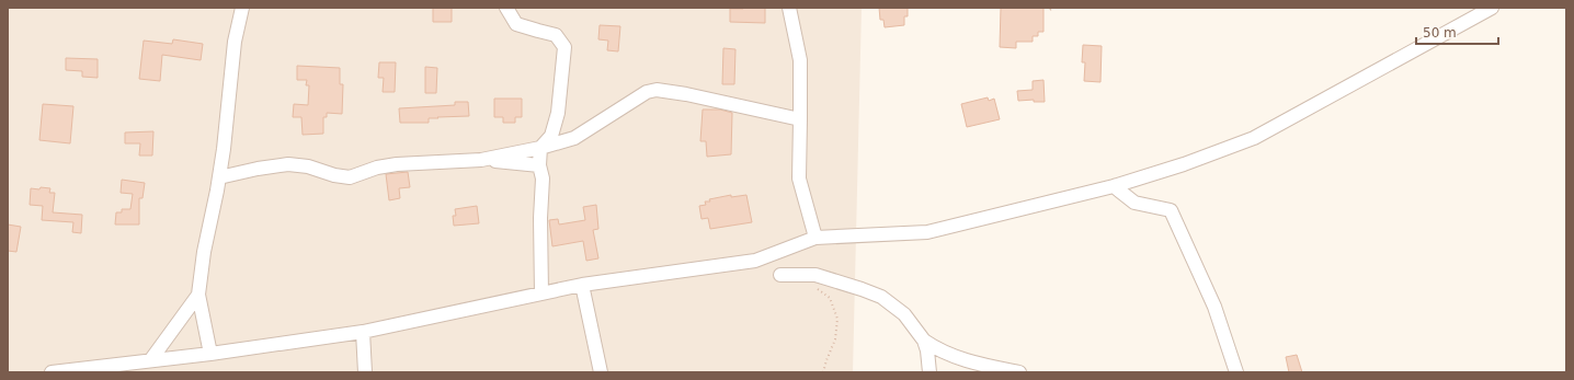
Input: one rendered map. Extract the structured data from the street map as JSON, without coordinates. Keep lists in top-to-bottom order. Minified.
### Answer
{"scale_bar":"50 m"}
